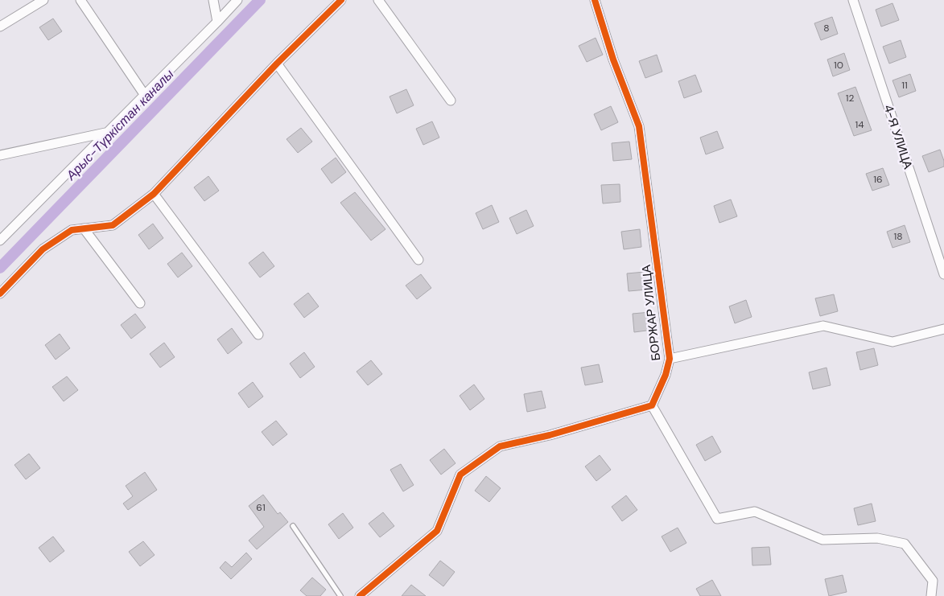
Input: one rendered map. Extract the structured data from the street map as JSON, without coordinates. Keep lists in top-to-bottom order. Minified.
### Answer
{"streets":{"street":["4-Я УЛИЦА","БОРЖАР УЛИЦА"]},"water":["Арыс-Түркістан каналы"],"house_numbers":["8","10","11","12","14","16","18","61"]}
